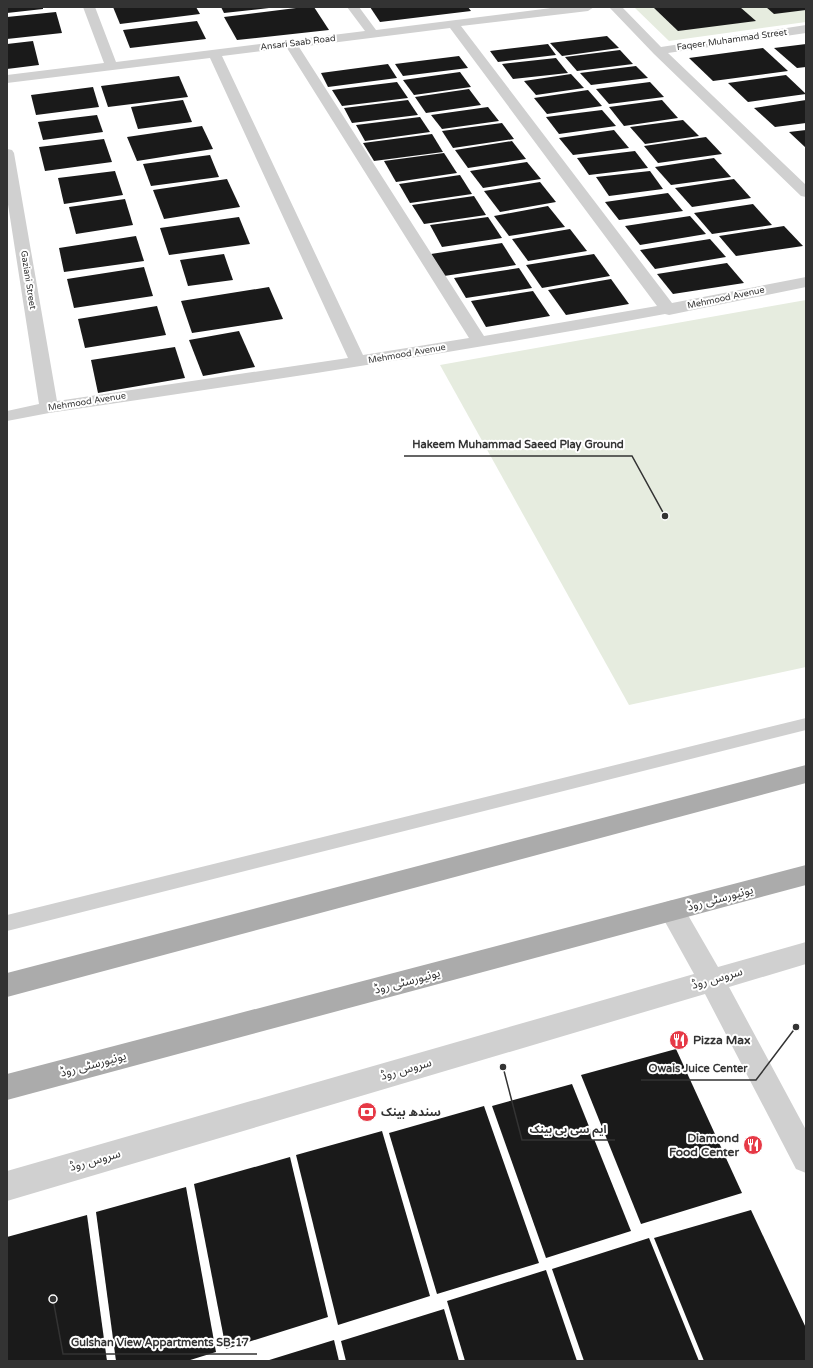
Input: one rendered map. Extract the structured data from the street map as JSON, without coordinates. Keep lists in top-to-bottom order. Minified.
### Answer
{"streets":{"main road":["یونیورسٹی روڈ"],"street":["Faqeer Muhammad Street","Ansari Saab Road","Gaziani Street","Mehmood Avenue","سروس روڈ"]},"crossings":[["Gaziani Street","Mehmood Avenue"]],"places":{"other":["Hakeem Muhammad Saeed Play Ground","Owais Juice Center","ایم سی بی بینک","Gulshan View Appartments SB-17"],"restaurant":["Pizza Max","Diamond Food Center"],"bank":["سندھ بینک"]}}
